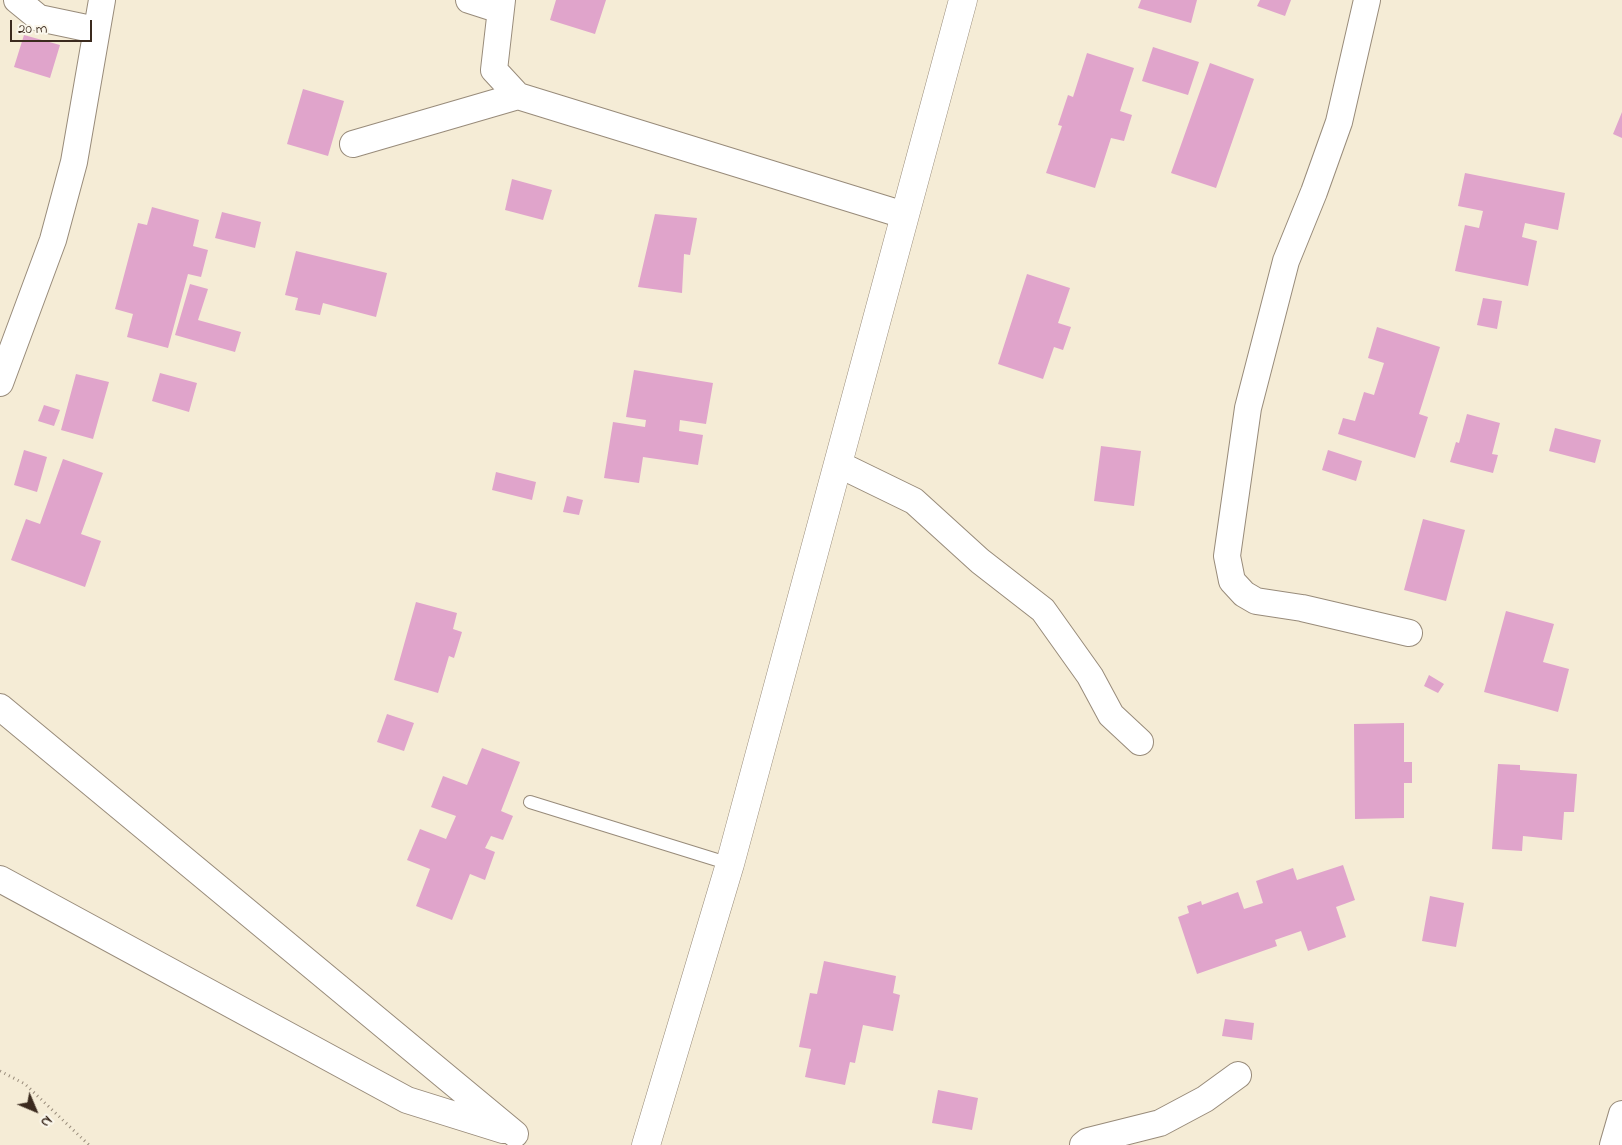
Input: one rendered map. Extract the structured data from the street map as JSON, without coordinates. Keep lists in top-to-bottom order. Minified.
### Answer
{"scale_bar":"20 m","north":"bottom right"}
